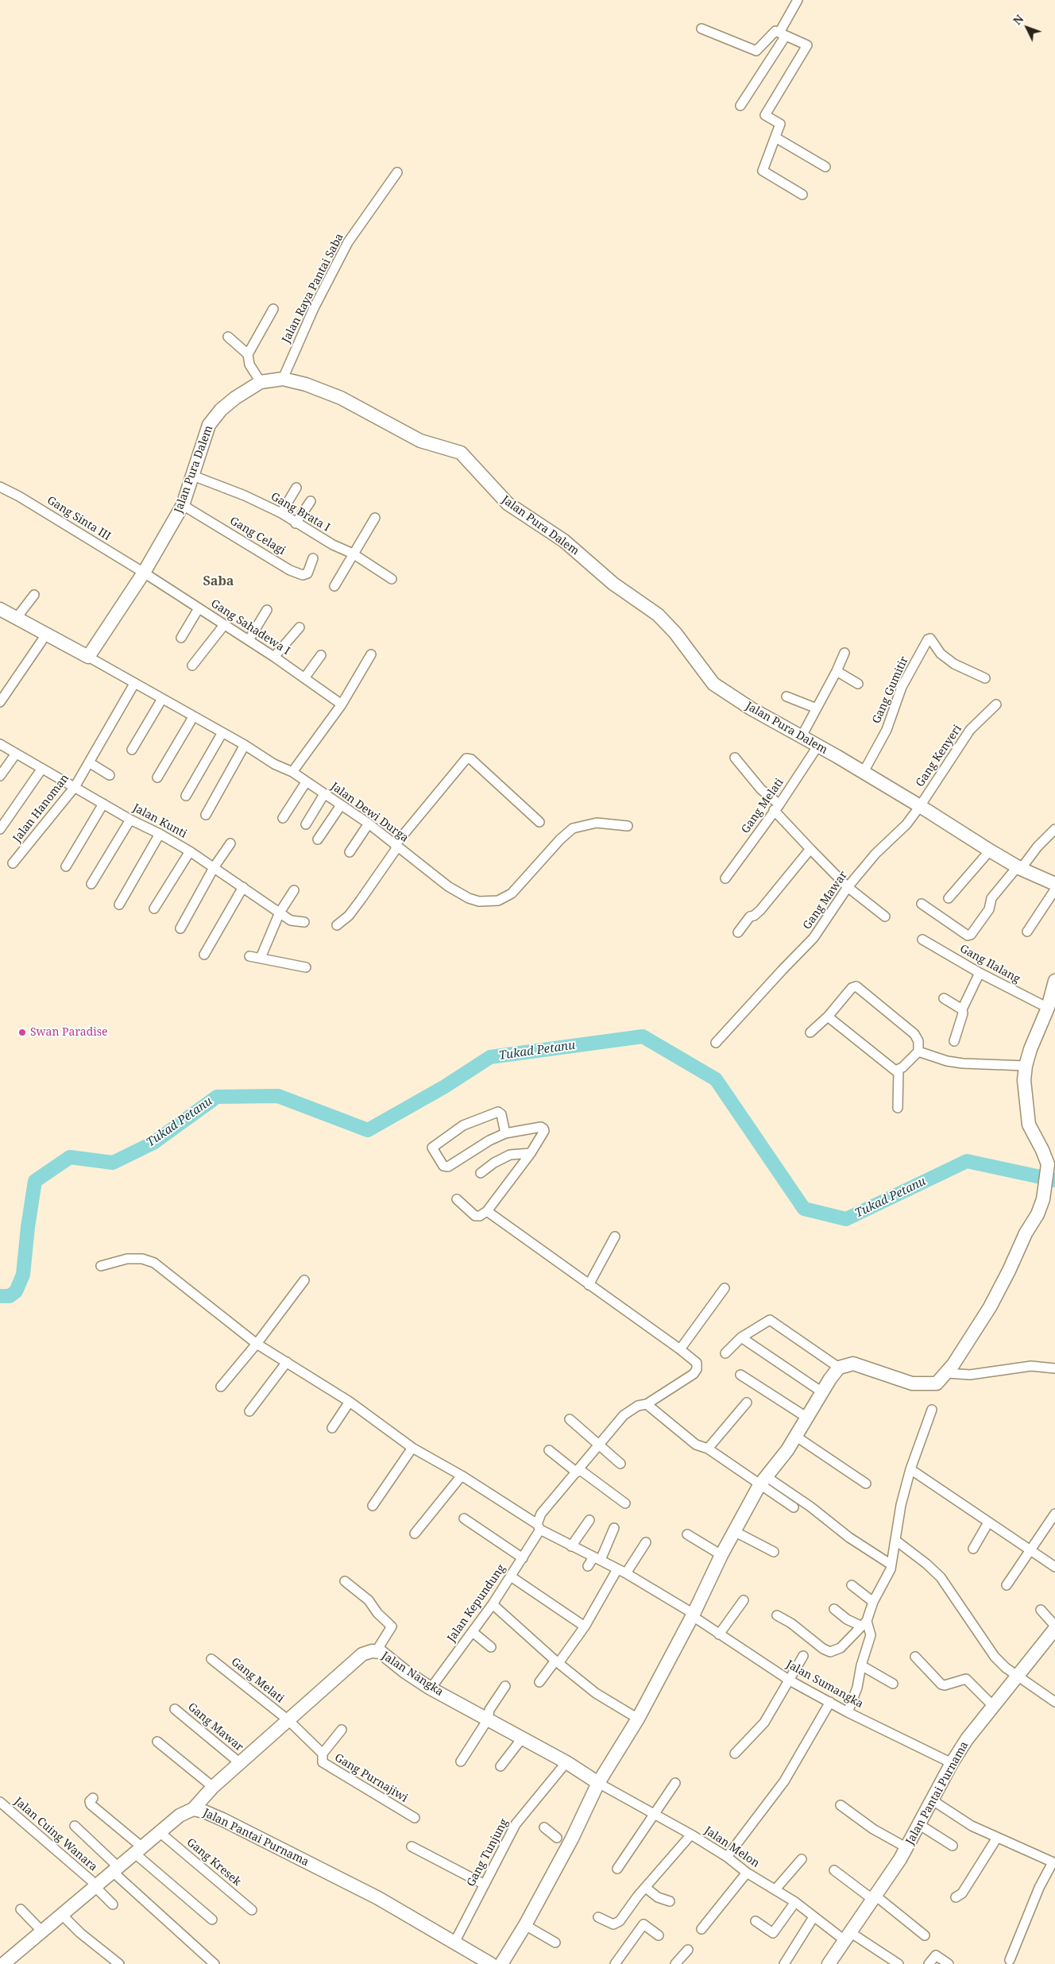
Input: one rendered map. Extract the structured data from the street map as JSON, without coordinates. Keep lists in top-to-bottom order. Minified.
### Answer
{"streets":{"street":["Jalan Raya Pantai Saba","Jalan Pura Dalem","Gang Brata I","Gang Sinta III","Gang Celagi","Gang Sahadewa I","Gang Gumitir","Gang Kenyeri","Gang Melati","Jalan Hanoman","Jalan Dewi Durga","Jalan Kunti","Gang Mawar","Gang Ilalang","Jalan Kepundung","Jalan Nangka","Jalan Sumangka","Gang Purnajiwi","Jalan Pantai Purnama","Jalan Cuing Wanara","Jalan Melon","Gang Tunjung","Gang Kresek"]},"crossings":[["Jalan Raya Pantai Saba","Jalan Pura Dalem"],["Jalan Pura Dalem","Gang Brata I"],["Jalan Pura Dalem","Gang Sinta III"],["Jalan Pura Dalem","Gang Celagi"],["Jalan Pura Dalem","Gang Sahadewa I"],["Jalan Pura Dalem","Gang Gumitir"],["Jalan Pura Dalem","Gang Kenyeri"],["Jalan Pura Dalem","Gang Melati"],["Jalan Pura Dalem","Jalan Dewi Durga"],["Jalan Pura Dalem","Gang Mawar"],["Gang Sinta III","Gang Sahadewa I"],["Gang Kenyeri","Gang Mawar"],["Gang Melati","Jalan Nangka"],["Gang Melati","Gang Purnajiwi"],["Jalan Hanoman","Jalan Dewi Durga"],["Jalan Hanoman","Jalan Kunti"],["Gang Mawar","Jalan Nangka"],["Jalan Kepundung","Jalan Nangka"],["Jalan Kepundung","Jalan Sumangka"],["Jalan Nangka","Gang Purnajiwi"],["Jalan Nangka","Jalan Pantai Purnama"],["Jalan Nangka","Jalan Melon"],["Jalan Nangka","Gang Tunjung"],["Jalan Sumangka","Jalan Pantai Purnama"],["Jalan Pantai Purnama","Jalan Cuing Wanara"],["Jalan Pantai Purnama","Jalan Melon"],["Jalan Pantai Purnama","Gang Tunjung"],["Jalan Pantai Purnama","Gang Kresek"]],"districts":["Saba"],"water":["Tukad Petanu"],"places":["Swan Paradise"],"north":"top left"}
